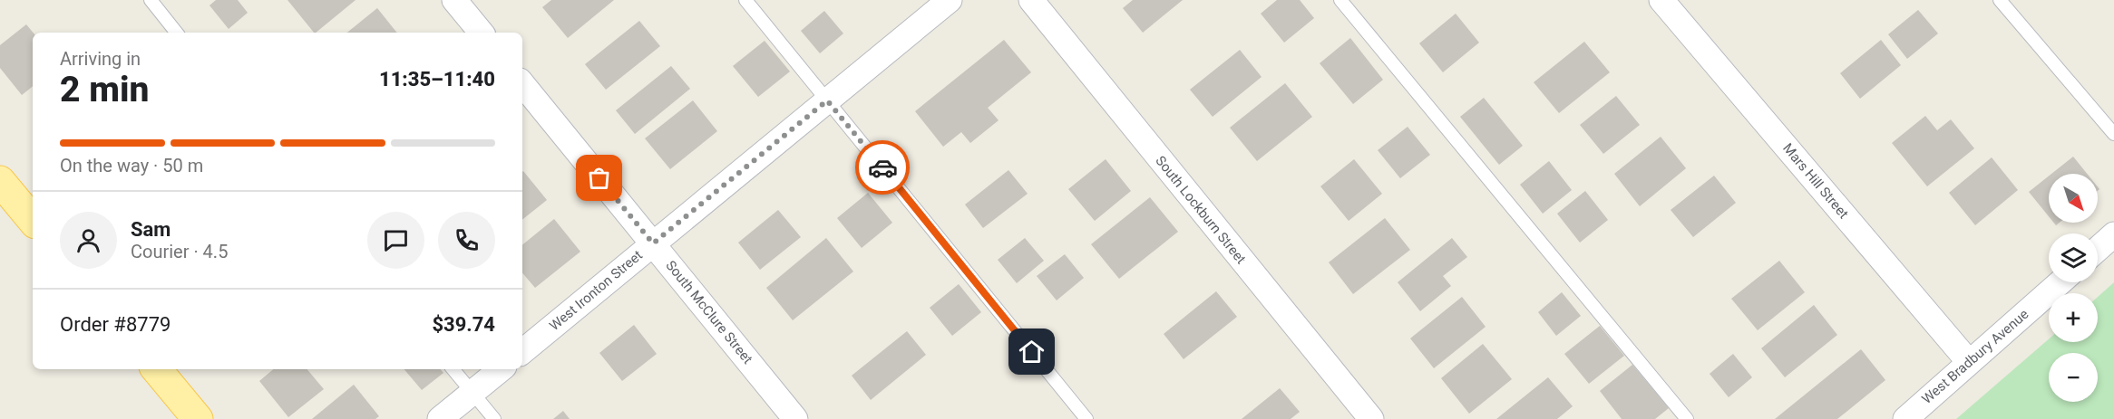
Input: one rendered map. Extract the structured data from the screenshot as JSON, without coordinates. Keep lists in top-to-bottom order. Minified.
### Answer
{"streets":{"street":["Mars Hill Street","South Lockburn Street","West Ironton Street","South McClure Street","West Bradbury Avenue"]},"crossings":[["Mars Hill Street","West Bradbury Avenue"],["West Ironton Street","South McClure Street"]],"north":"bottom right","page":{"heading":["2 min","Arriving in","11:35–11:40"],"panel":["Sam","Courier · 4.5","Order #8779","$39.74"],"bar":"On the way · 50 m","map_buttons":["+","−"]}}
